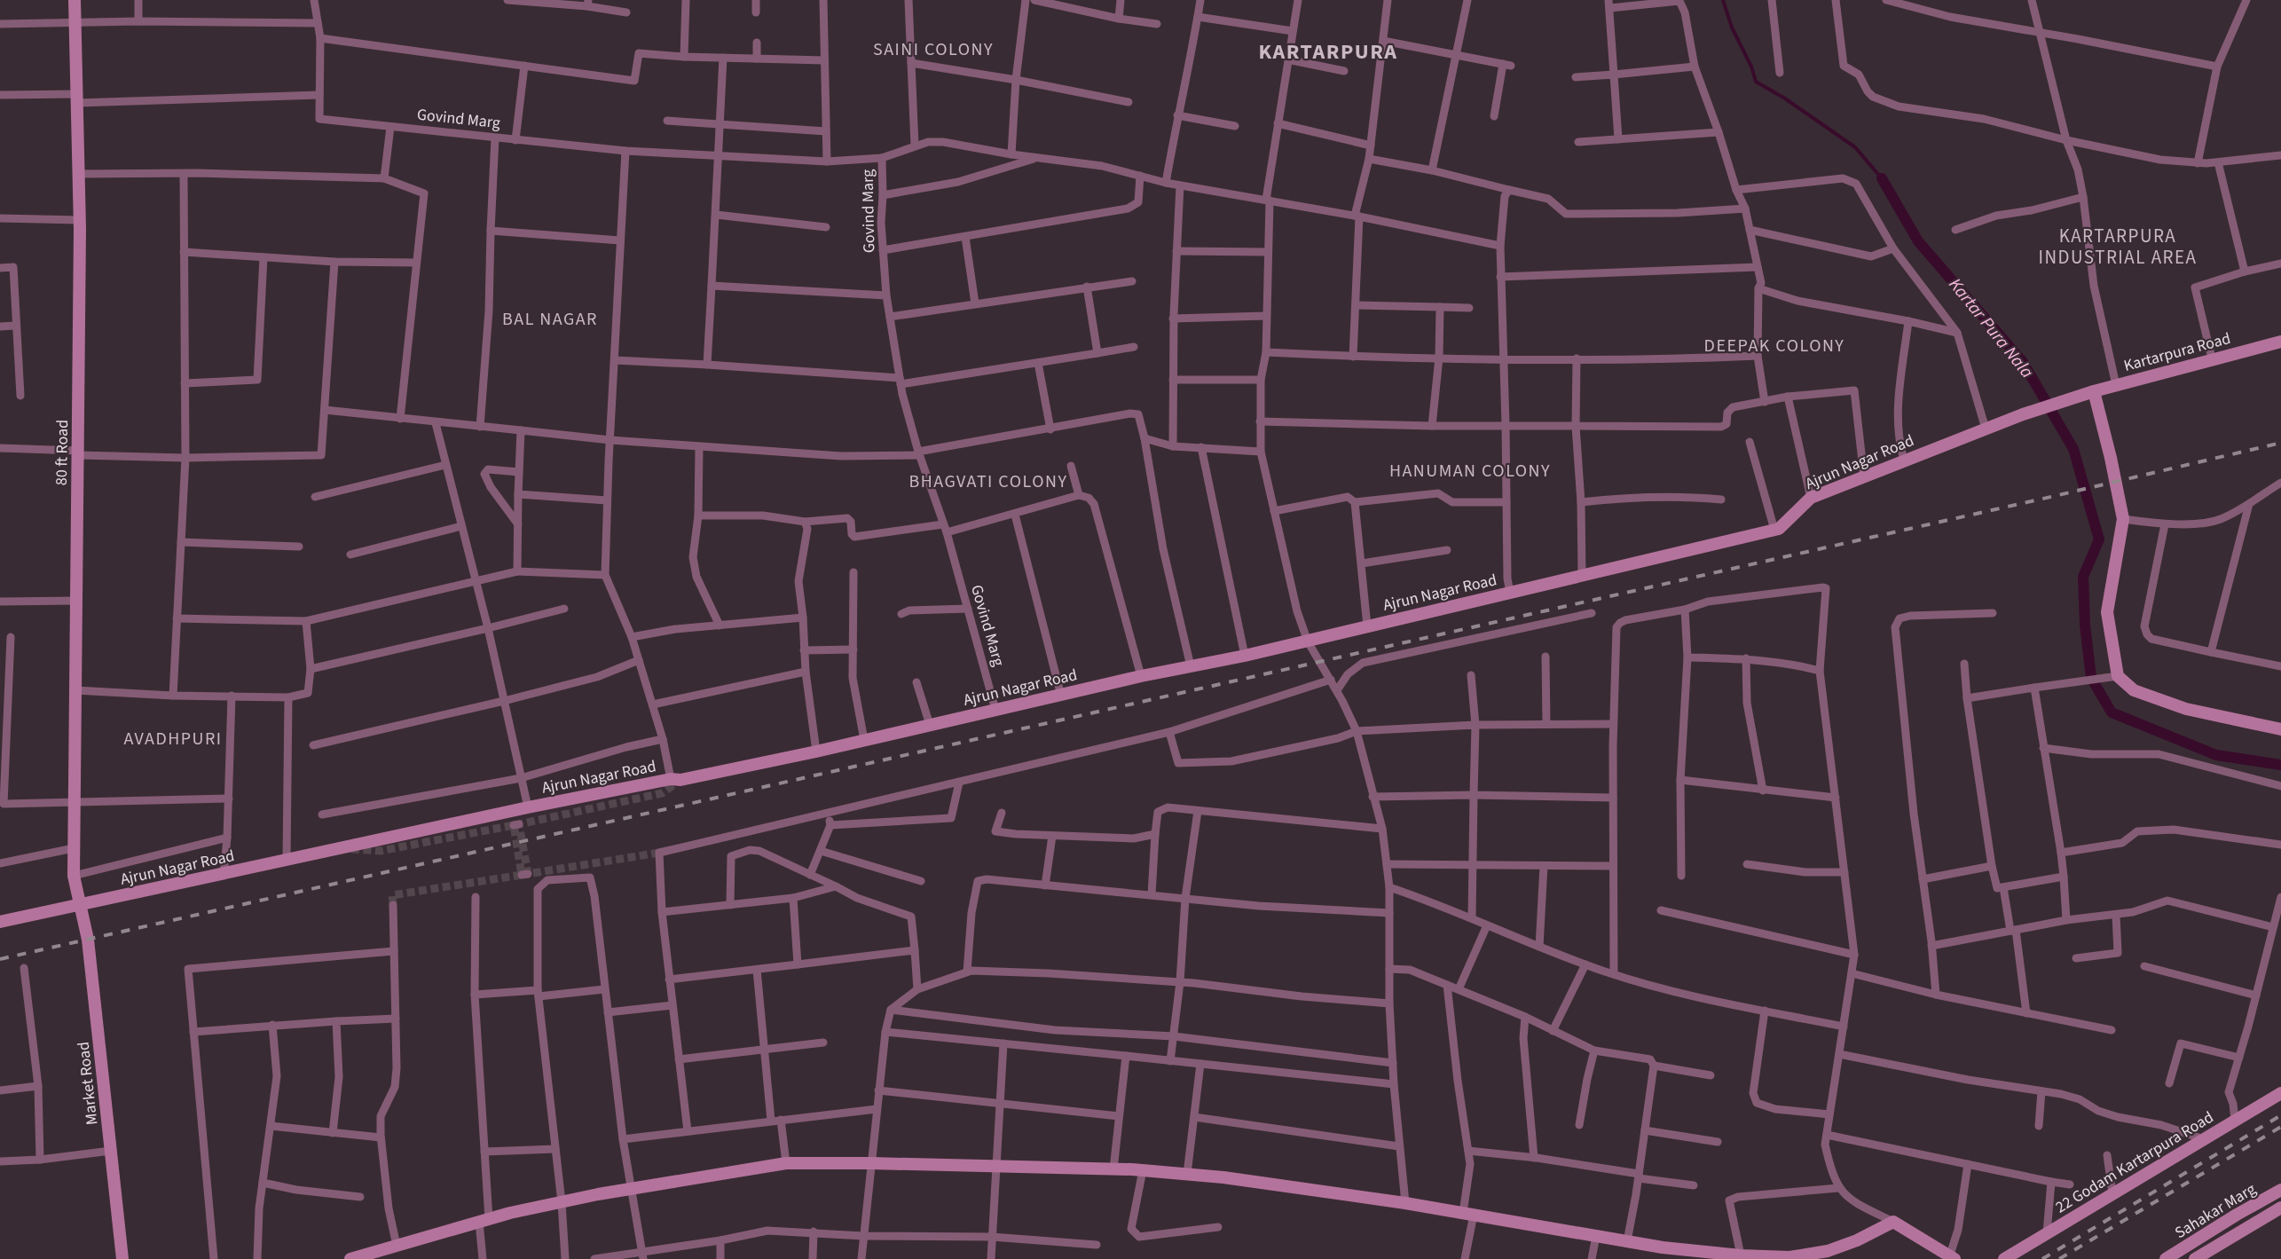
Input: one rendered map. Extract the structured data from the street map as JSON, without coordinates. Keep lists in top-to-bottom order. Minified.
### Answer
{"streets":{"street":["Govind Marg","Kartarpura Road","80 ft Road","Ajrun Nagar Road","Market Road","22 Godam Kartarpura Road","Sahakar Marg"]},"crossings":[["Govind Marg","Ajrun Nagar Road"],["Kartarpura Road","Ajrun Nagar Road"],["80 ft Road","Ajrun Nagar Road"],["80 ft Road","Market Road"],["Ajrun Nagar Road","Market Road"]],"districts":["SAINI COLONY","KARTARPURA","KARTARPURA INDUSTRIAL AREA","BAL NAGAR","DEEPAK COLONY","HANUMAN COLONY","BHAGVATI COLONY","AVADHPURI"],"water":["Kartar Pura Nala"]}
